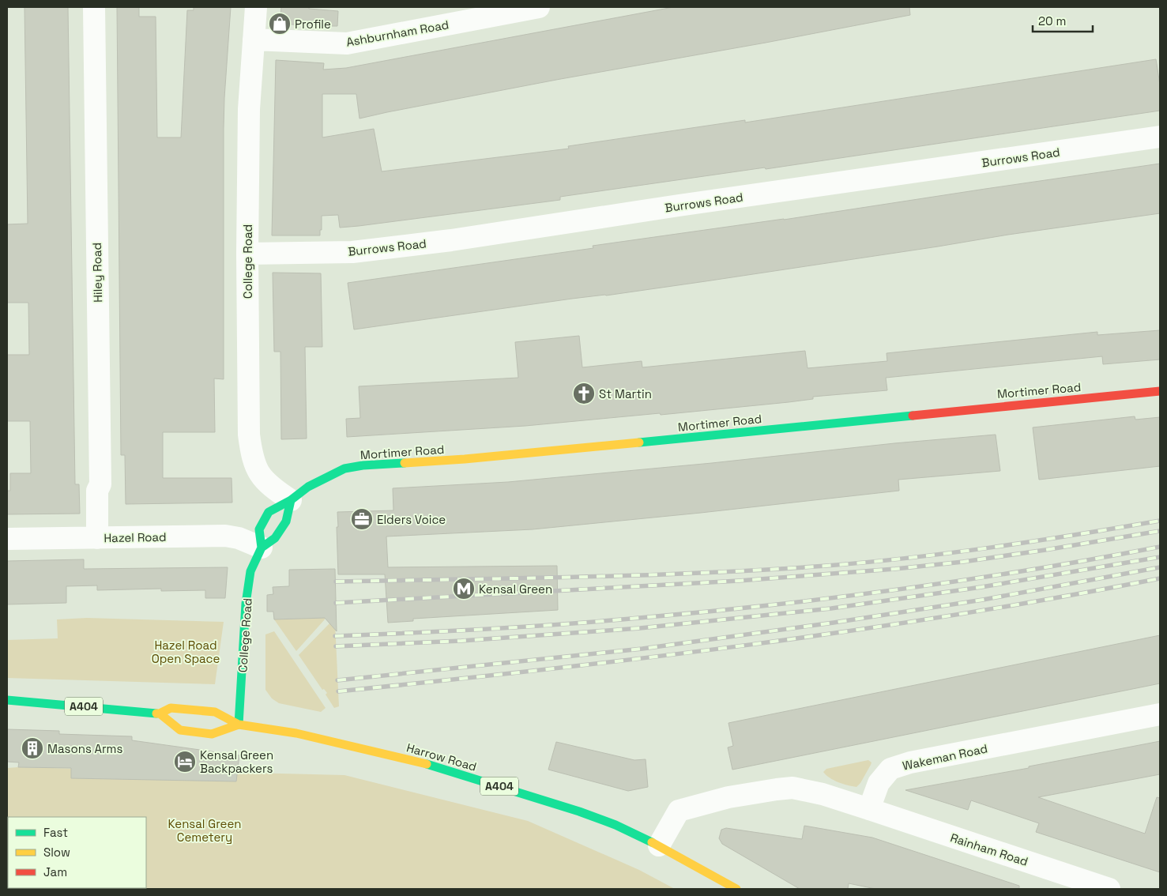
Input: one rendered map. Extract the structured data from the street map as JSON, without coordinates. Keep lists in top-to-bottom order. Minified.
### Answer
{"streets":{"main road":["College Road","Mortimer Road","A404","Harrow Road"],"street":["Ashburnham Road","Burrows Road","Hiley Road","Hazel Road","Wakeman Road","Rainham Road"]},"crossings":[["Ashburnham Road","College Road"],["Burrows Road","College Road"],["College Road","Mortimer Road"],["College Road","Hazel Road"],["College Road","Harrow Road"],["Hiley Road","Hazel Road"],["Wakeman Road","Rainham Road"]],"parks":["Hazel Road Open Space","Kensal Green Cemetery"],"places":{"shop":["Profile"],"church":["St Martin"],"office":["Elders Voice"],"metro station":["Kensal Green"],"building":["Masons Arms"],"hotel":["Kensal Green Backpackers"]},"legend":["Fast","Slow","Jam"],"scale_bar":"20 m"}
